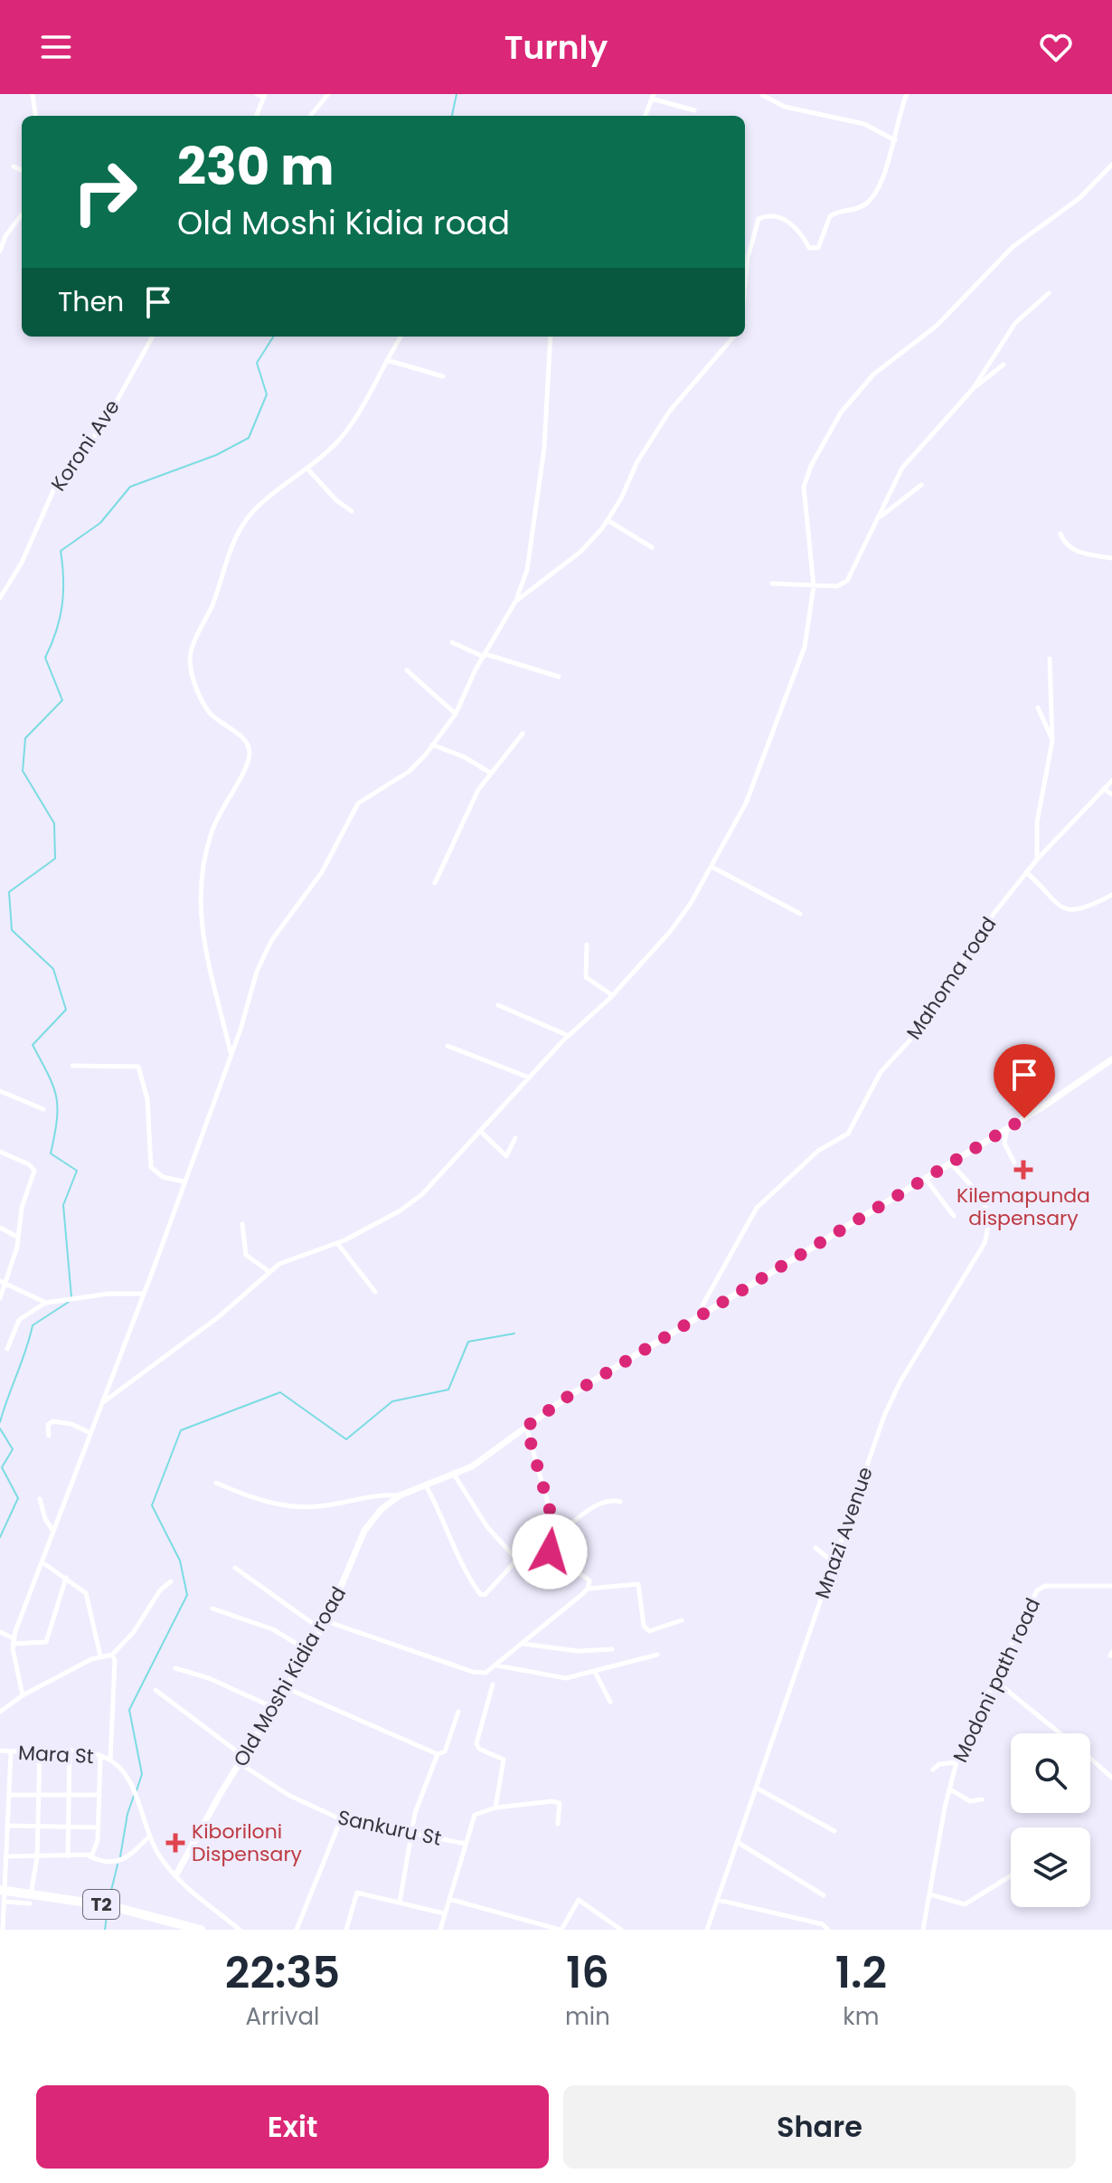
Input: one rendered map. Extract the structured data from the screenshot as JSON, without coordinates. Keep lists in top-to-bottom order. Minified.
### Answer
{"streets":{"highway":["T2"],"street":["Koroni Ave","Mahoma road","Mnazi Avenue","Old Moshi Kidia road","Modoni path road","Mara St","Sankuru St"]},"crossings":[["Mahoma road","Old Moshi Kidia road"],["Mnazi Avenue","Old Moshi Kidia road"],["Old Moshi Kidia road","Mara St"],["Old Moshi Kidia road","Sankuru St"]],"places":{"health":["Kilemapunda dispensary","Kiboriloni Dispensary"]},"page":{"header":"Turnly","turn":["230 m","Old Moshi Kidia road"],"then":"Then","eta":["22:35","Arrival","16","min","1.2","km"],"buttons":["Exit","Share"]}}
